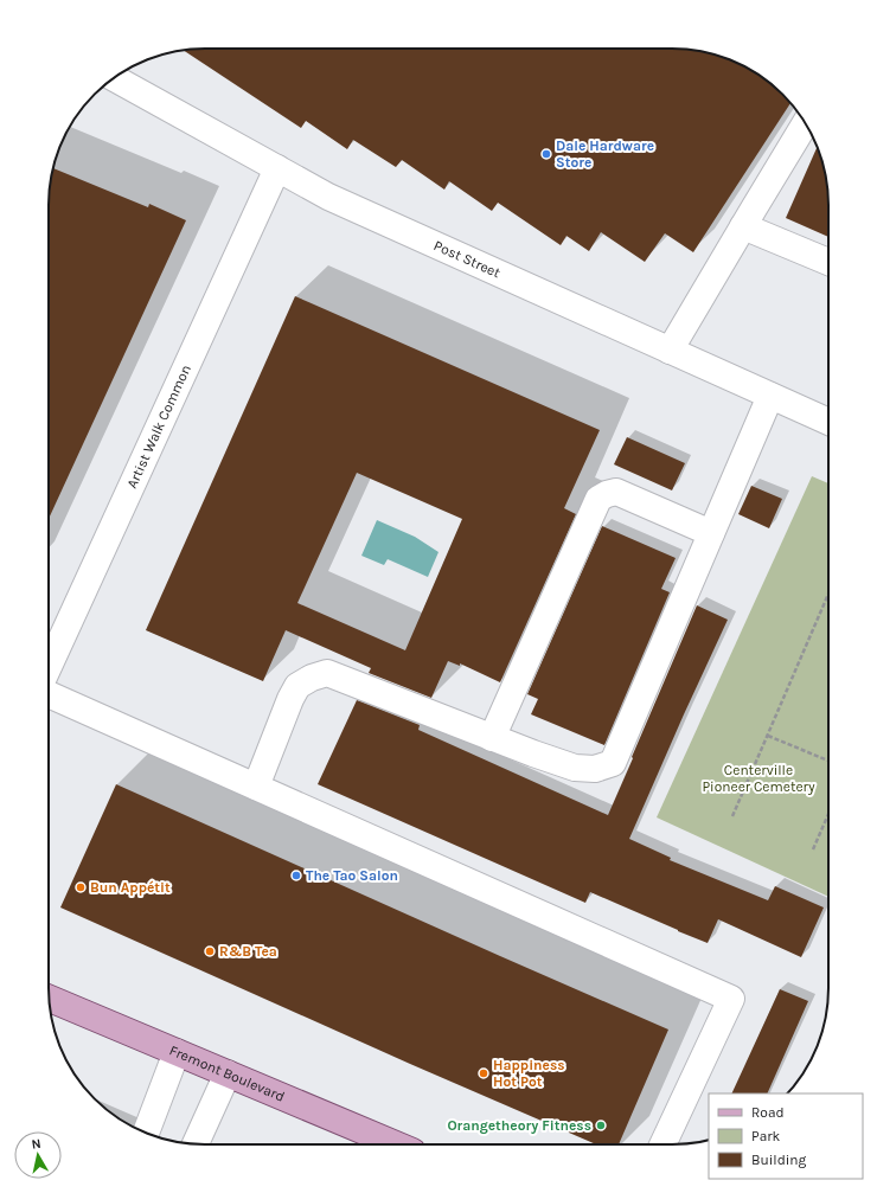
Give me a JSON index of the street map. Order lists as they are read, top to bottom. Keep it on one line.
{"streets":{"main road":["Fremont Boulevard"],"street":["Post Street","Artist Walk Common"]},"crossings":[["Post Street","Artist Walk Common"]],"parks":["Centerville Pioneer Cemetery"],"places":["Dale Hardware Store","The Tao Salon","Bun Appétit","R&B Tea","Happiness Hot Pot","Orangetheory Fitness"],"legend":["Road","Park","Building"],"north":"top"}
